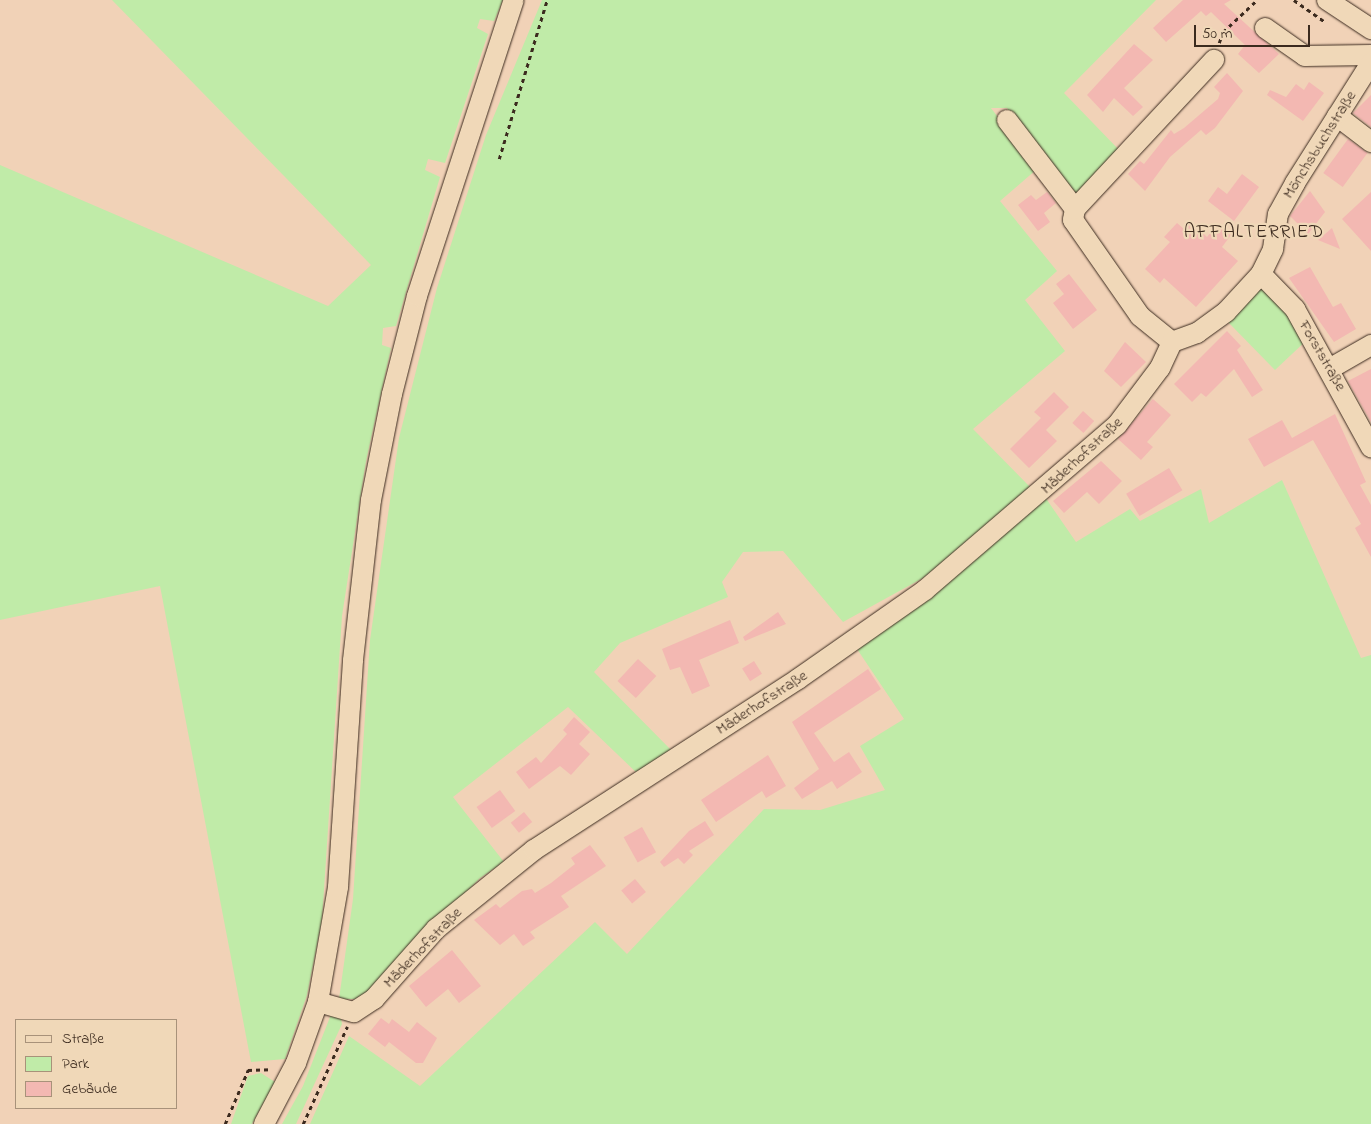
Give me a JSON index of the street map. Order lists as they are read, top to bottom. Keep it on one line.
{"streets":{"street":["Mönchsbuchstraße","Forststraße","Mäderhofstraße"]},"crossings":[["Mönchsbuchstraße","Forststraße"],["Mönchsbuchstraße","Mäderhofstraße"]],"districts":["AFFALTERRIED"],"legend":["Straße","Park","Gebäude"],"scale_bar":"50 m"}
